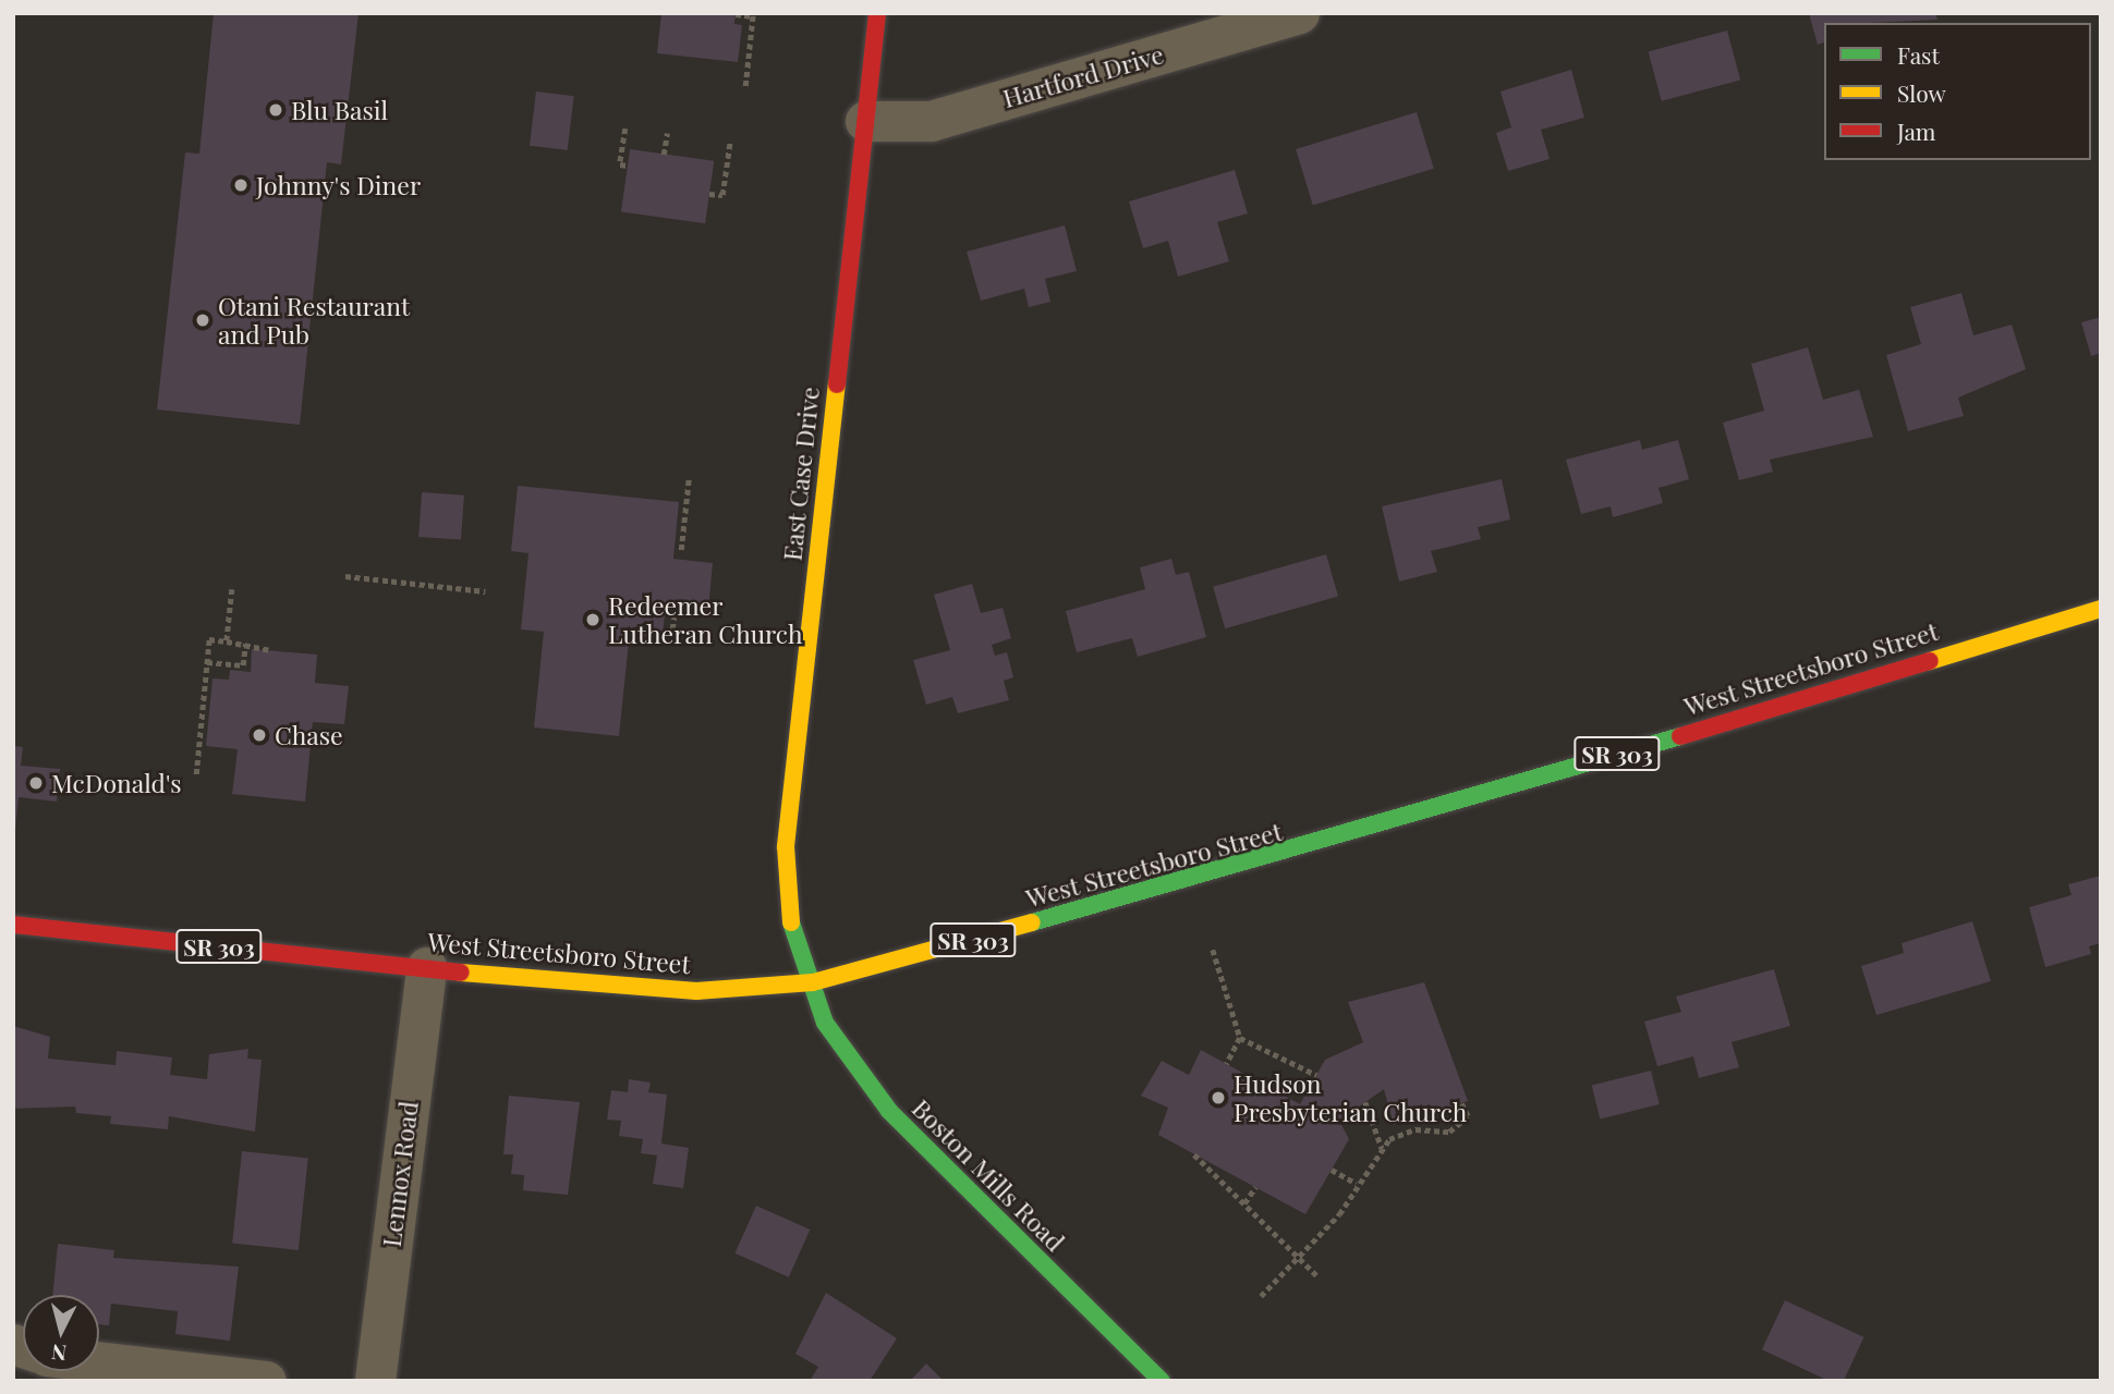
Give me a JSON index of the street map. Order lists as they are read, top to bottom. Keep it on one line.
{"streets":{"main road":["East Case Drive","West Streetsboro Street","SR 303","Boston Mills Road"],"street":["Hartford Drive","Lennox Road"]},"crossings":[["Hartford Drive","East Case Drive"],["East Case Drive","West Streetsboro Street"],["East Case Drive","Boston Mills Road"],["West Streetsboro Street","Lennox Road"],["West Streetsboro Street","Boston Mills Road"]],"places":["Blu Basil","Johnny's Diner","Otani Restaurant and Pub","Redeemer Lutheran Church","Chase","McDonald's","Hudson Presbyterian Church"],"legend":["Fast","Slow","Jam"],"north":"bottom"}
